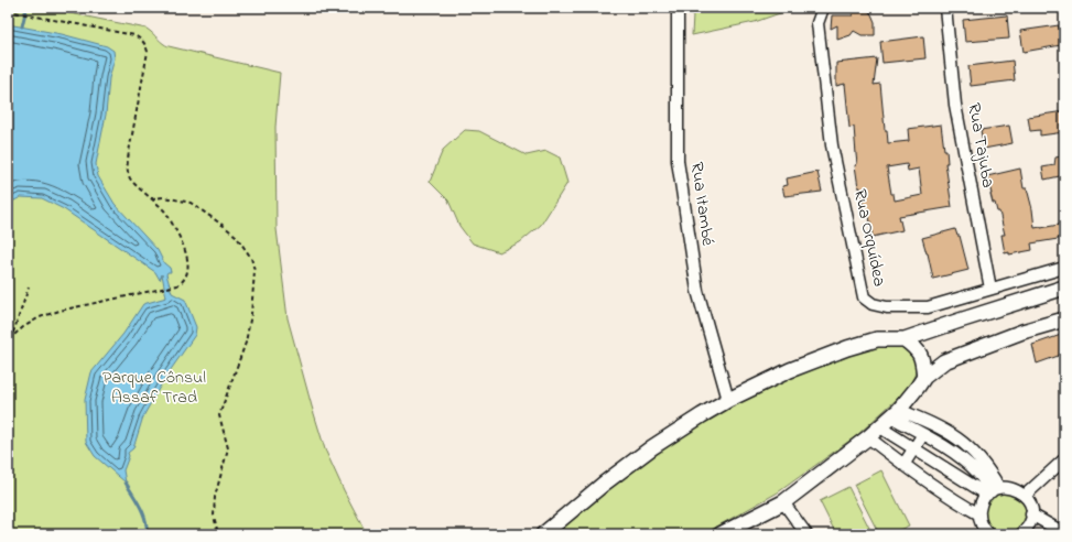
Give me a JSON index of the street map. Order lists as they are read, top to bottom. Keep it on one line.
{"streets":{"street":["Rua Tajuba","Rua Itambé","Rua Orquídea"]},"crossings":[["Rua Tajuba","Rua Orquídea"]],"parks":["Parque Cônsul Assaf Trad"]}
